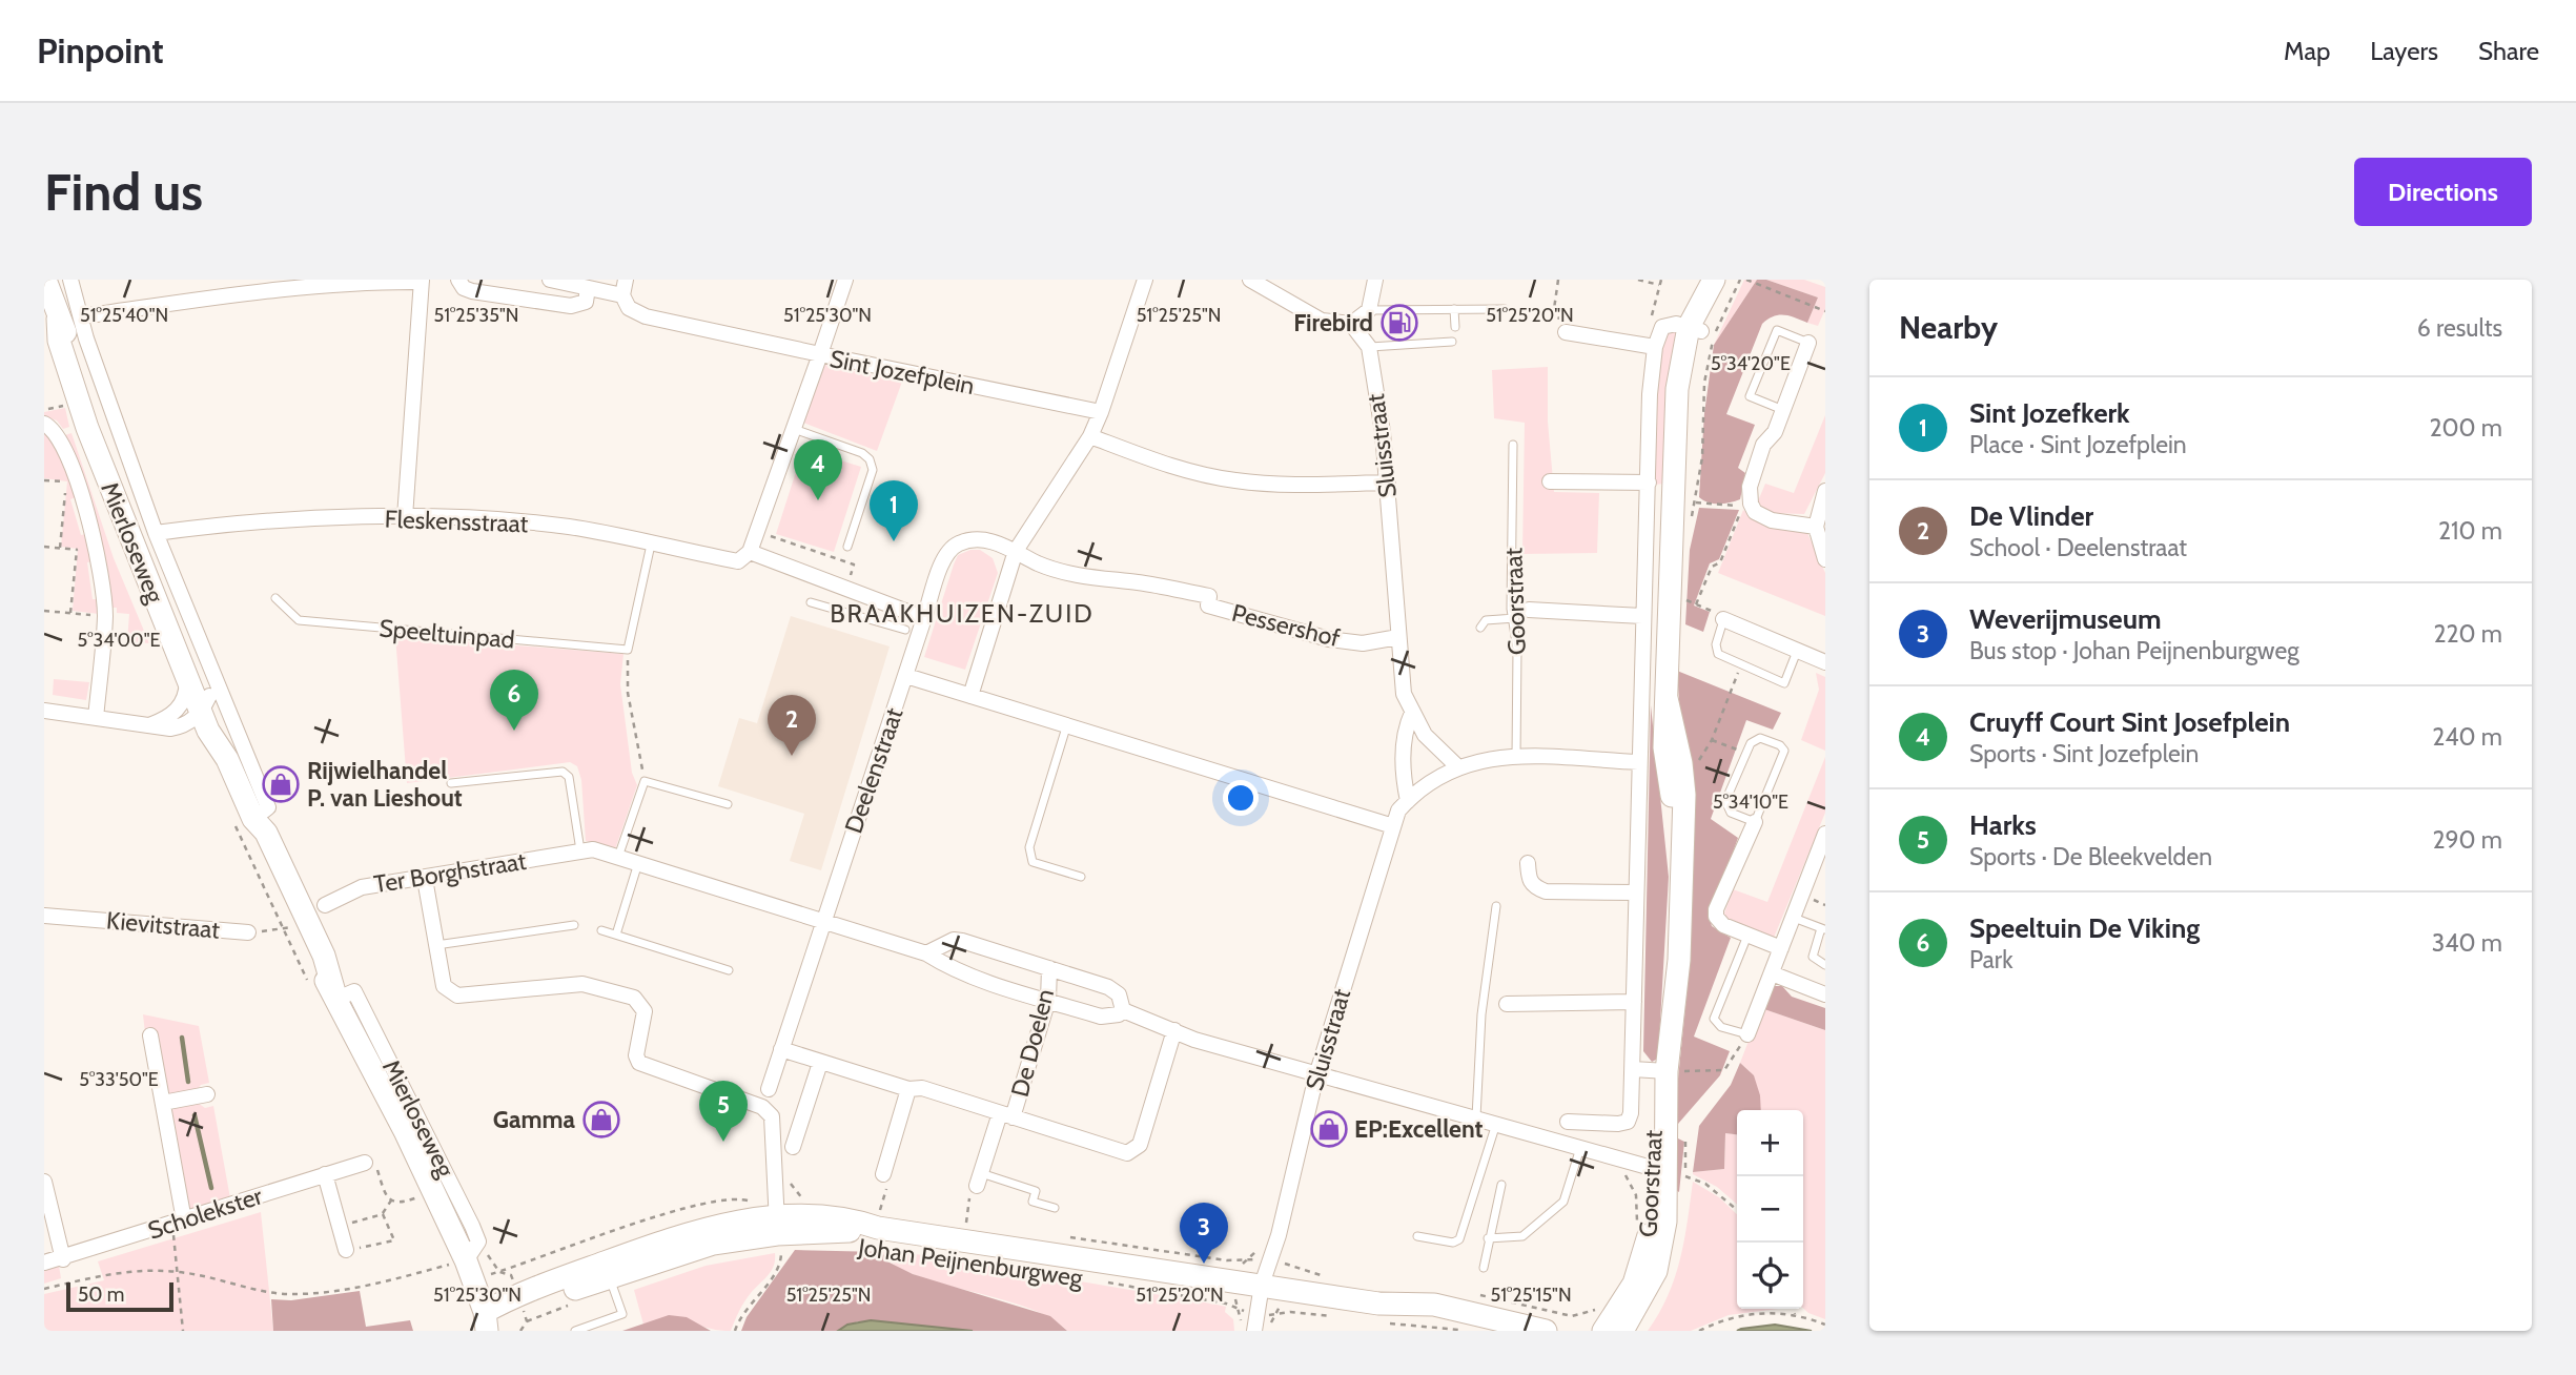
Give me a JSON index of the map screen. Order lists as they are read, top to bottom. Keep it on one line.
{"streets":{"main road":["Mierloseweg","Goorstraat","Johan Peijnenburgweg"],"street":["Sint Jozefplein","Sluisstraat","Fleskensstraat","Pessershof","Deelenstraat","Ter Borghstraat","Kievitstraat","De Doelen","Scholekster"],"lane":["Speeltuinpad"]},"crossings":[["Sint Jozefplein","Fleskensstraat"],["Sluisstraat","Pessershof"],["Sluisstraat","Ter Borghstraat"],["Sluisstraat","Johan Peijnenburgweg"],["Fleskensstraat","Mierloseweg"],["Mierloseweg","Johan Peijnenburgweg"],["Goorstraat","Ter Borghstraat"],["Deelenstraat","Ter Borghstraat"],["Ter Borghstraat","De Doelen"]],"districts":["BRAAKHUIZEN-ZUID"],"places":{"fuel station":["Firebird"],"shop":["Rijwielhandel P. van Lieshout","Gamma","EP:Excellent"]},"scale_bar":"50 m","page":{"header":"Pinpoint","nav":["Map","Layers","Share"],"buttons":"Directions","title":"Find us","heading":["Nearby","6 results"],"list":[{"mark":"1","name":"Sint Jozefkerk","note":"Place · Sint Jozefplein","value":"200 m"},{"mark":"2","name":"De Vlinder","note":"School · Deelenstraat","value":"210 m"},{"mark":"3","name":"Weverijmuseum","note":"Bus stop · Johan Peijnenburgweg","value":"220 m"},{"mark":"4","name":"Cruyff Court Sint Josefplein","note":"Sports · Sint Jozefplein","value":"240 m"},{"mark":"5","name":"Harks","note":"Sports · De Bleekvelden","value":"290 m"},{"mark":"6","name":"Speeltuin De Viking","note":"Park","value":"340 m"}],"pins":["4","1","6","2","5","3"],"map_buttons":["+","−"],"scale":"50 m"},"coordinates":["51°25'40\"N","51°25'35\"N","51°25'30\"N","51°25'25\"N","51°25'20\"N","5°34'20\"E","5°34'00\"E","5°34'10\"E","5°33'50\"E","51°25'15\"N"]}
